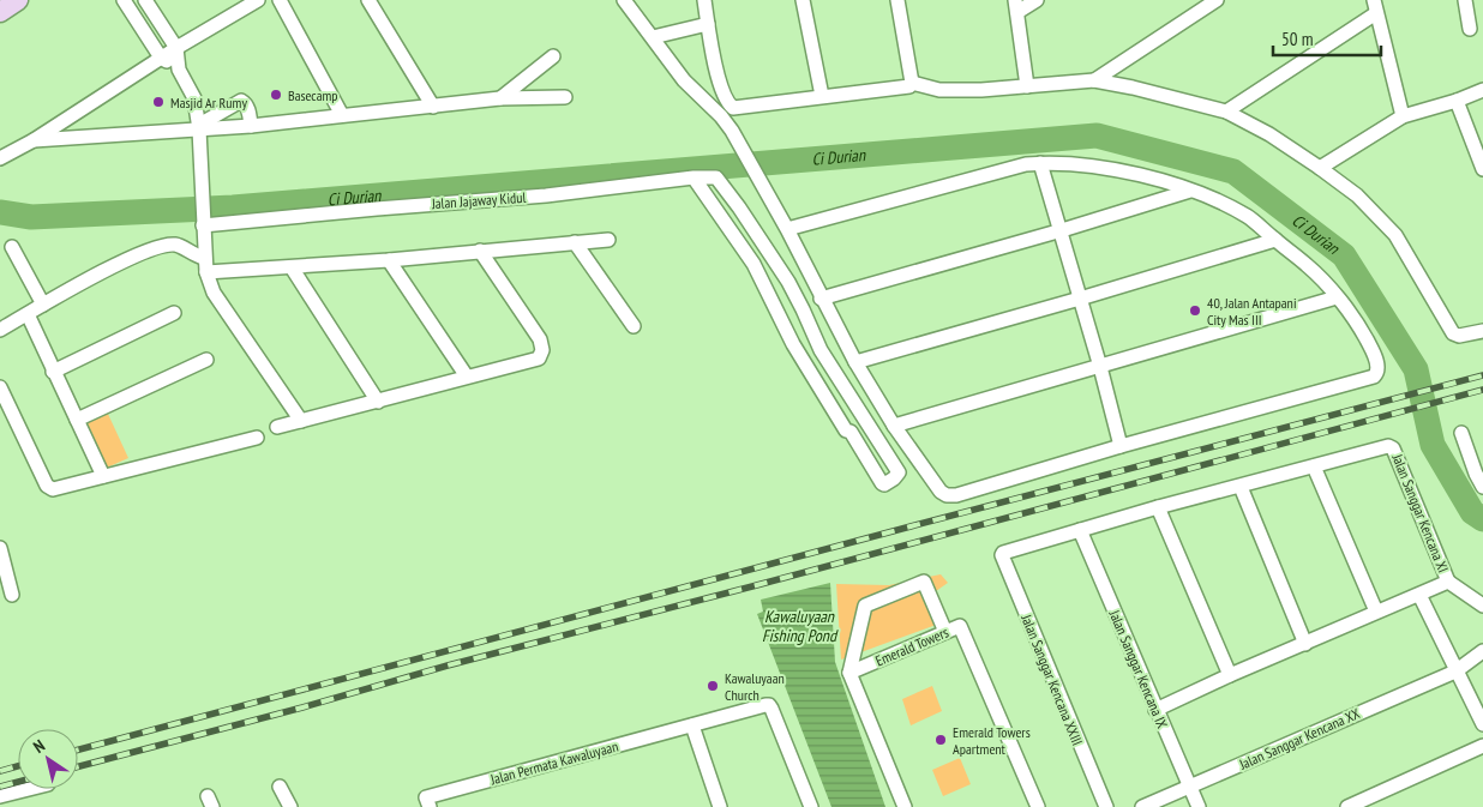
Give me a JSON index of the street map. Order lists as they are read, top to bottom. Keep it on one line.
{"streets":{"street":["Jalan Jajaway Kidul","Jalan Sanggar Kencana XI","Emerald Towers","Jalan Sanggar Kencana IX","Jalan Sanggar Kencana XXIII","Jalan Sanggar Kencana XX","Jalan Permata Kawaluyaan"]},"crossings":[["Jalan Sanggar Kencana IX","Jalan Sanggar Kencana XXIII"],["Jalan Sanggar Kencana IX","Jalan Sanggar Kencana XX"]],"water":["Ci Durian","Kawaluyaan Fishing Pond"],"places":["Basecamp","Masjid Ar Rumy","40, Jalan Antapani City Mas III","Kawaluyaan Church","Emerald Towers Apartment"],"scale_bar":"50 m","north":"top left"}
